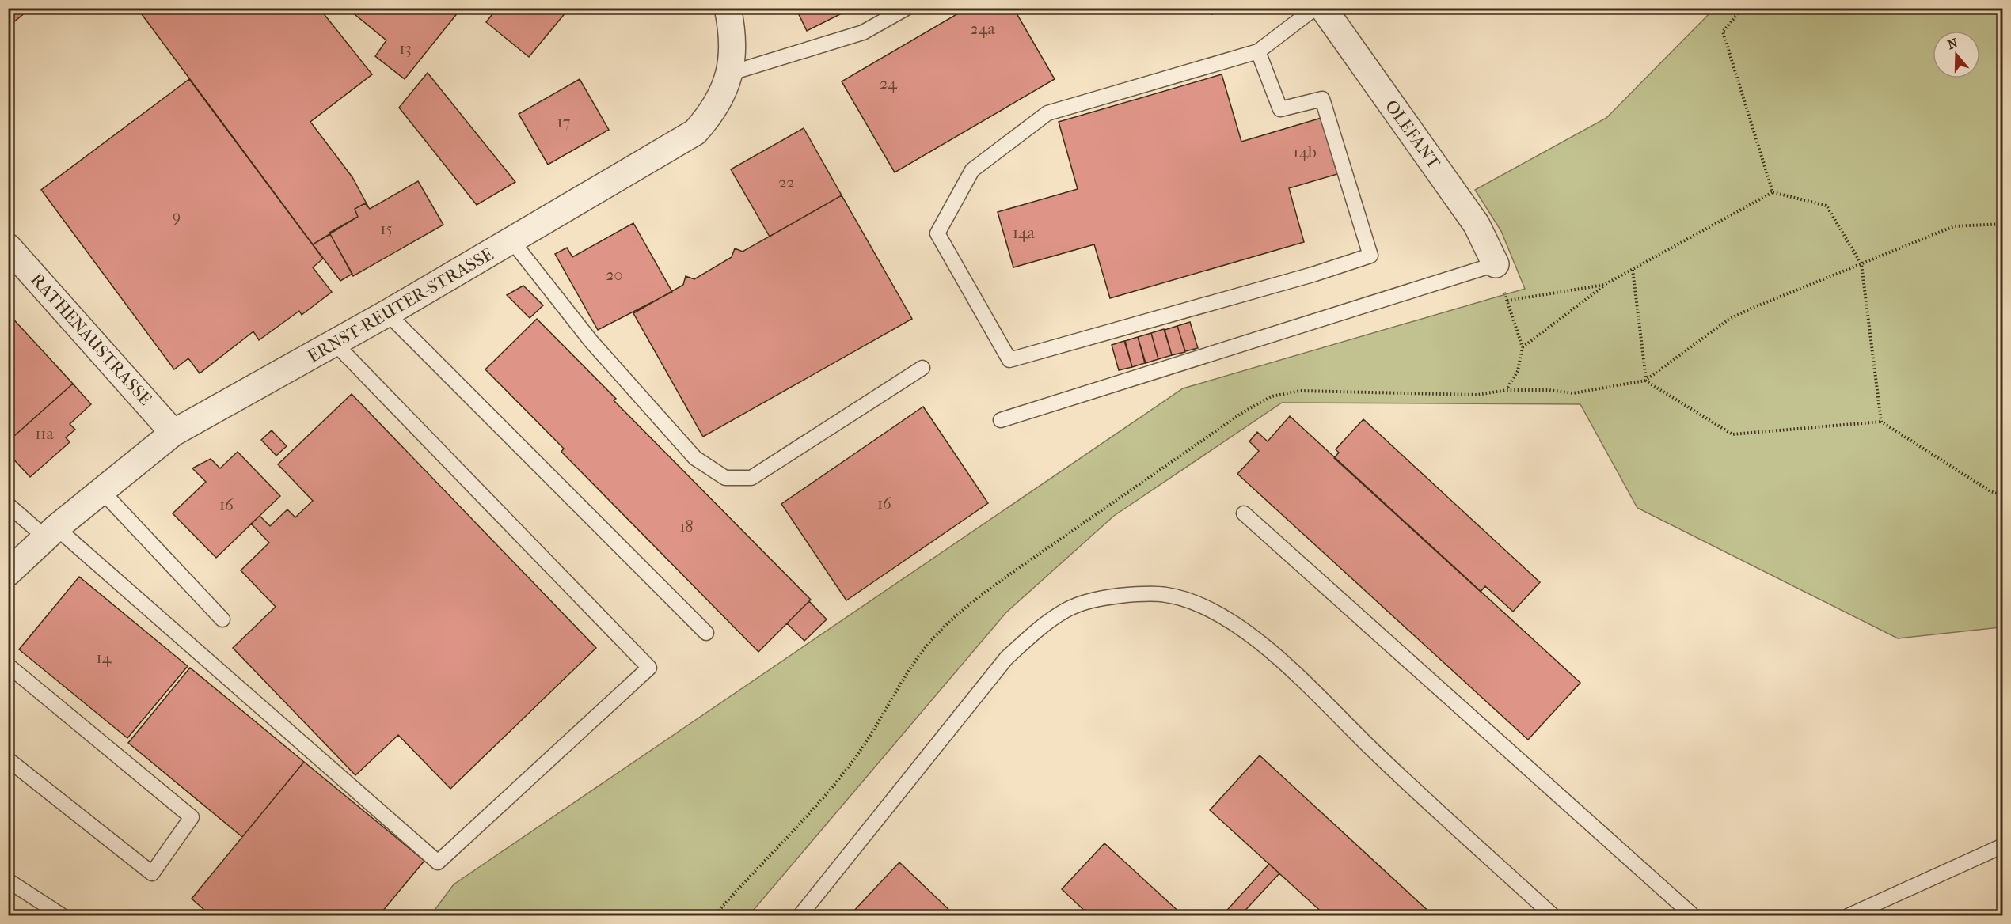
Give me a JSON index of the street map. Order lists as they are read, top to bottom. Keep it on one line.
{"streets":{"street":["OLEFANT","ERNST-REUTER-STRASSE","RATHENAUSTRASSE"]},"crossings":[["ERNST-REUTER-STRASSE","RATHENAUSTRASSE"]],"house_numbers":["24a","13","24","17","14b","22","9","15","14a","20","11a","16","16","18","14"],"north":"top"}
